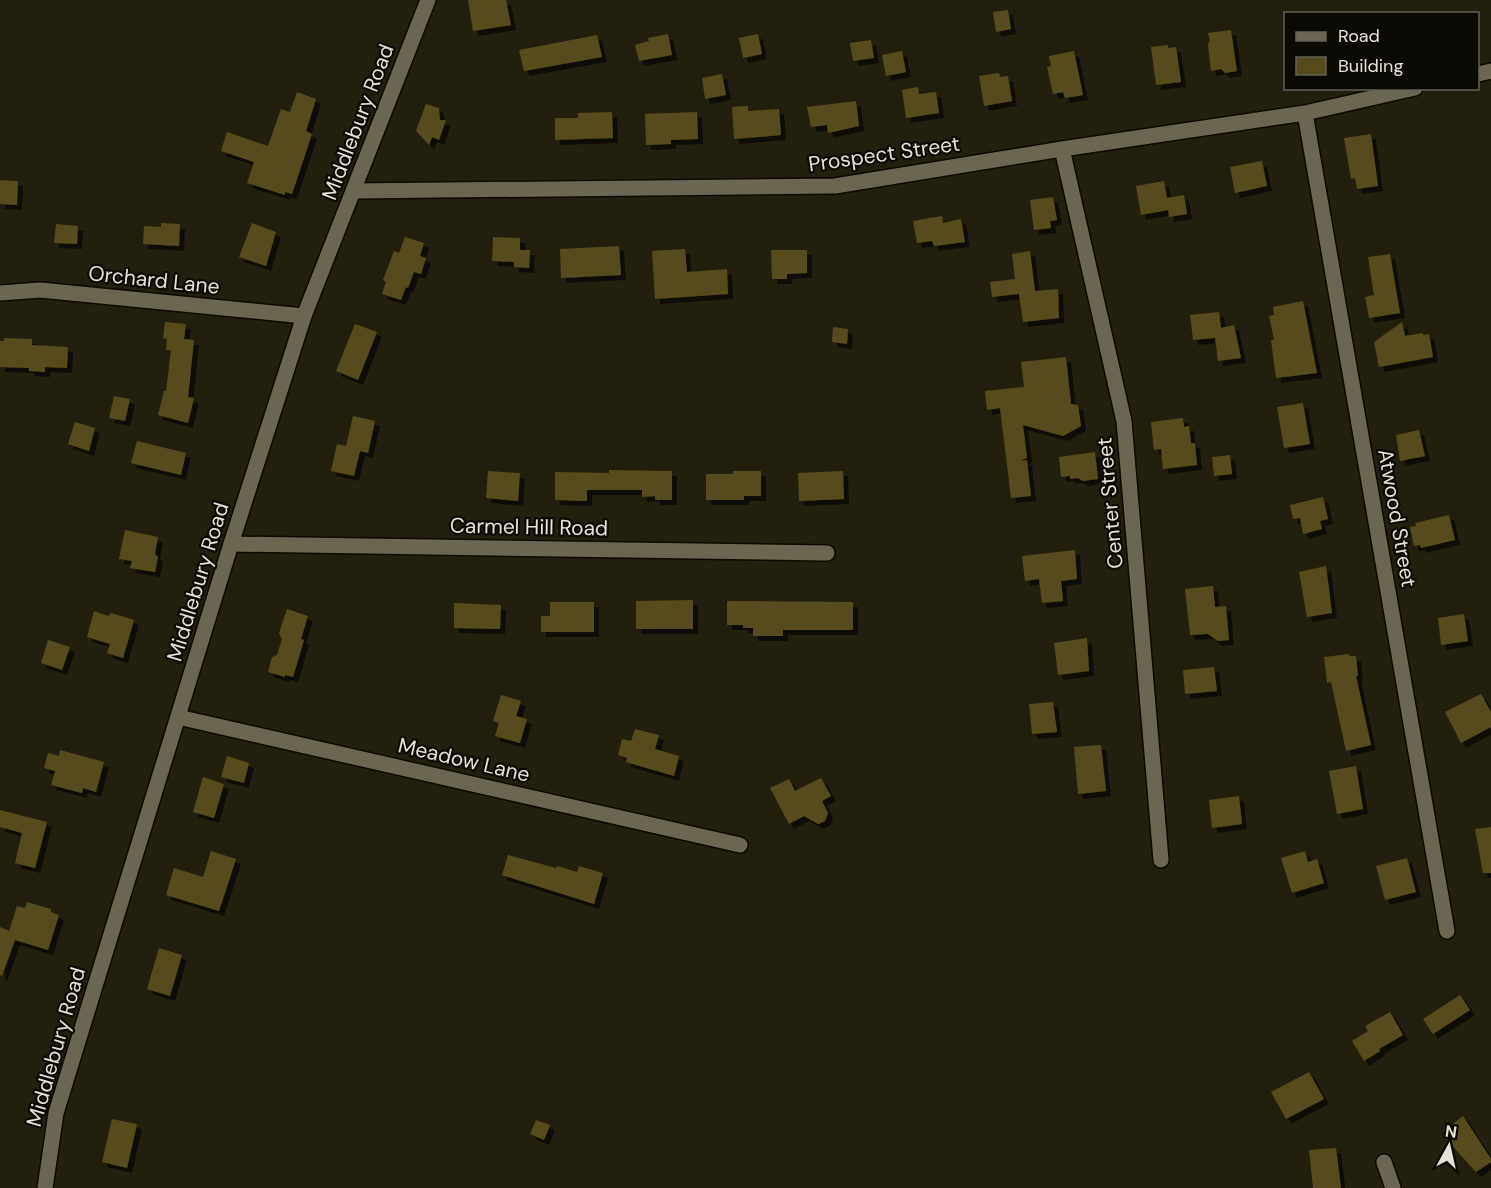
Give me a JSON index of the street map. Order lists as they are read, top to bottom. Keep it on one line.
{"streets":{"street":["Middlebury Road","Prospect Street","Orchard Lane","Center Street","Atwood Street","Carmel Hill Road","Meadow Lane"]},"crossings":[["Middlebury Road","Prospect Street"],["Middlebury Road","Orchard Lane"],["Middlebury Road","Carmel Hill Road"],["Middlebury Road","Meadow Lane"],["Prospect Street","Center Street"],["Prospect Street","Atwood Street"]],"legend":["Road","Building"],"north":"top"}
